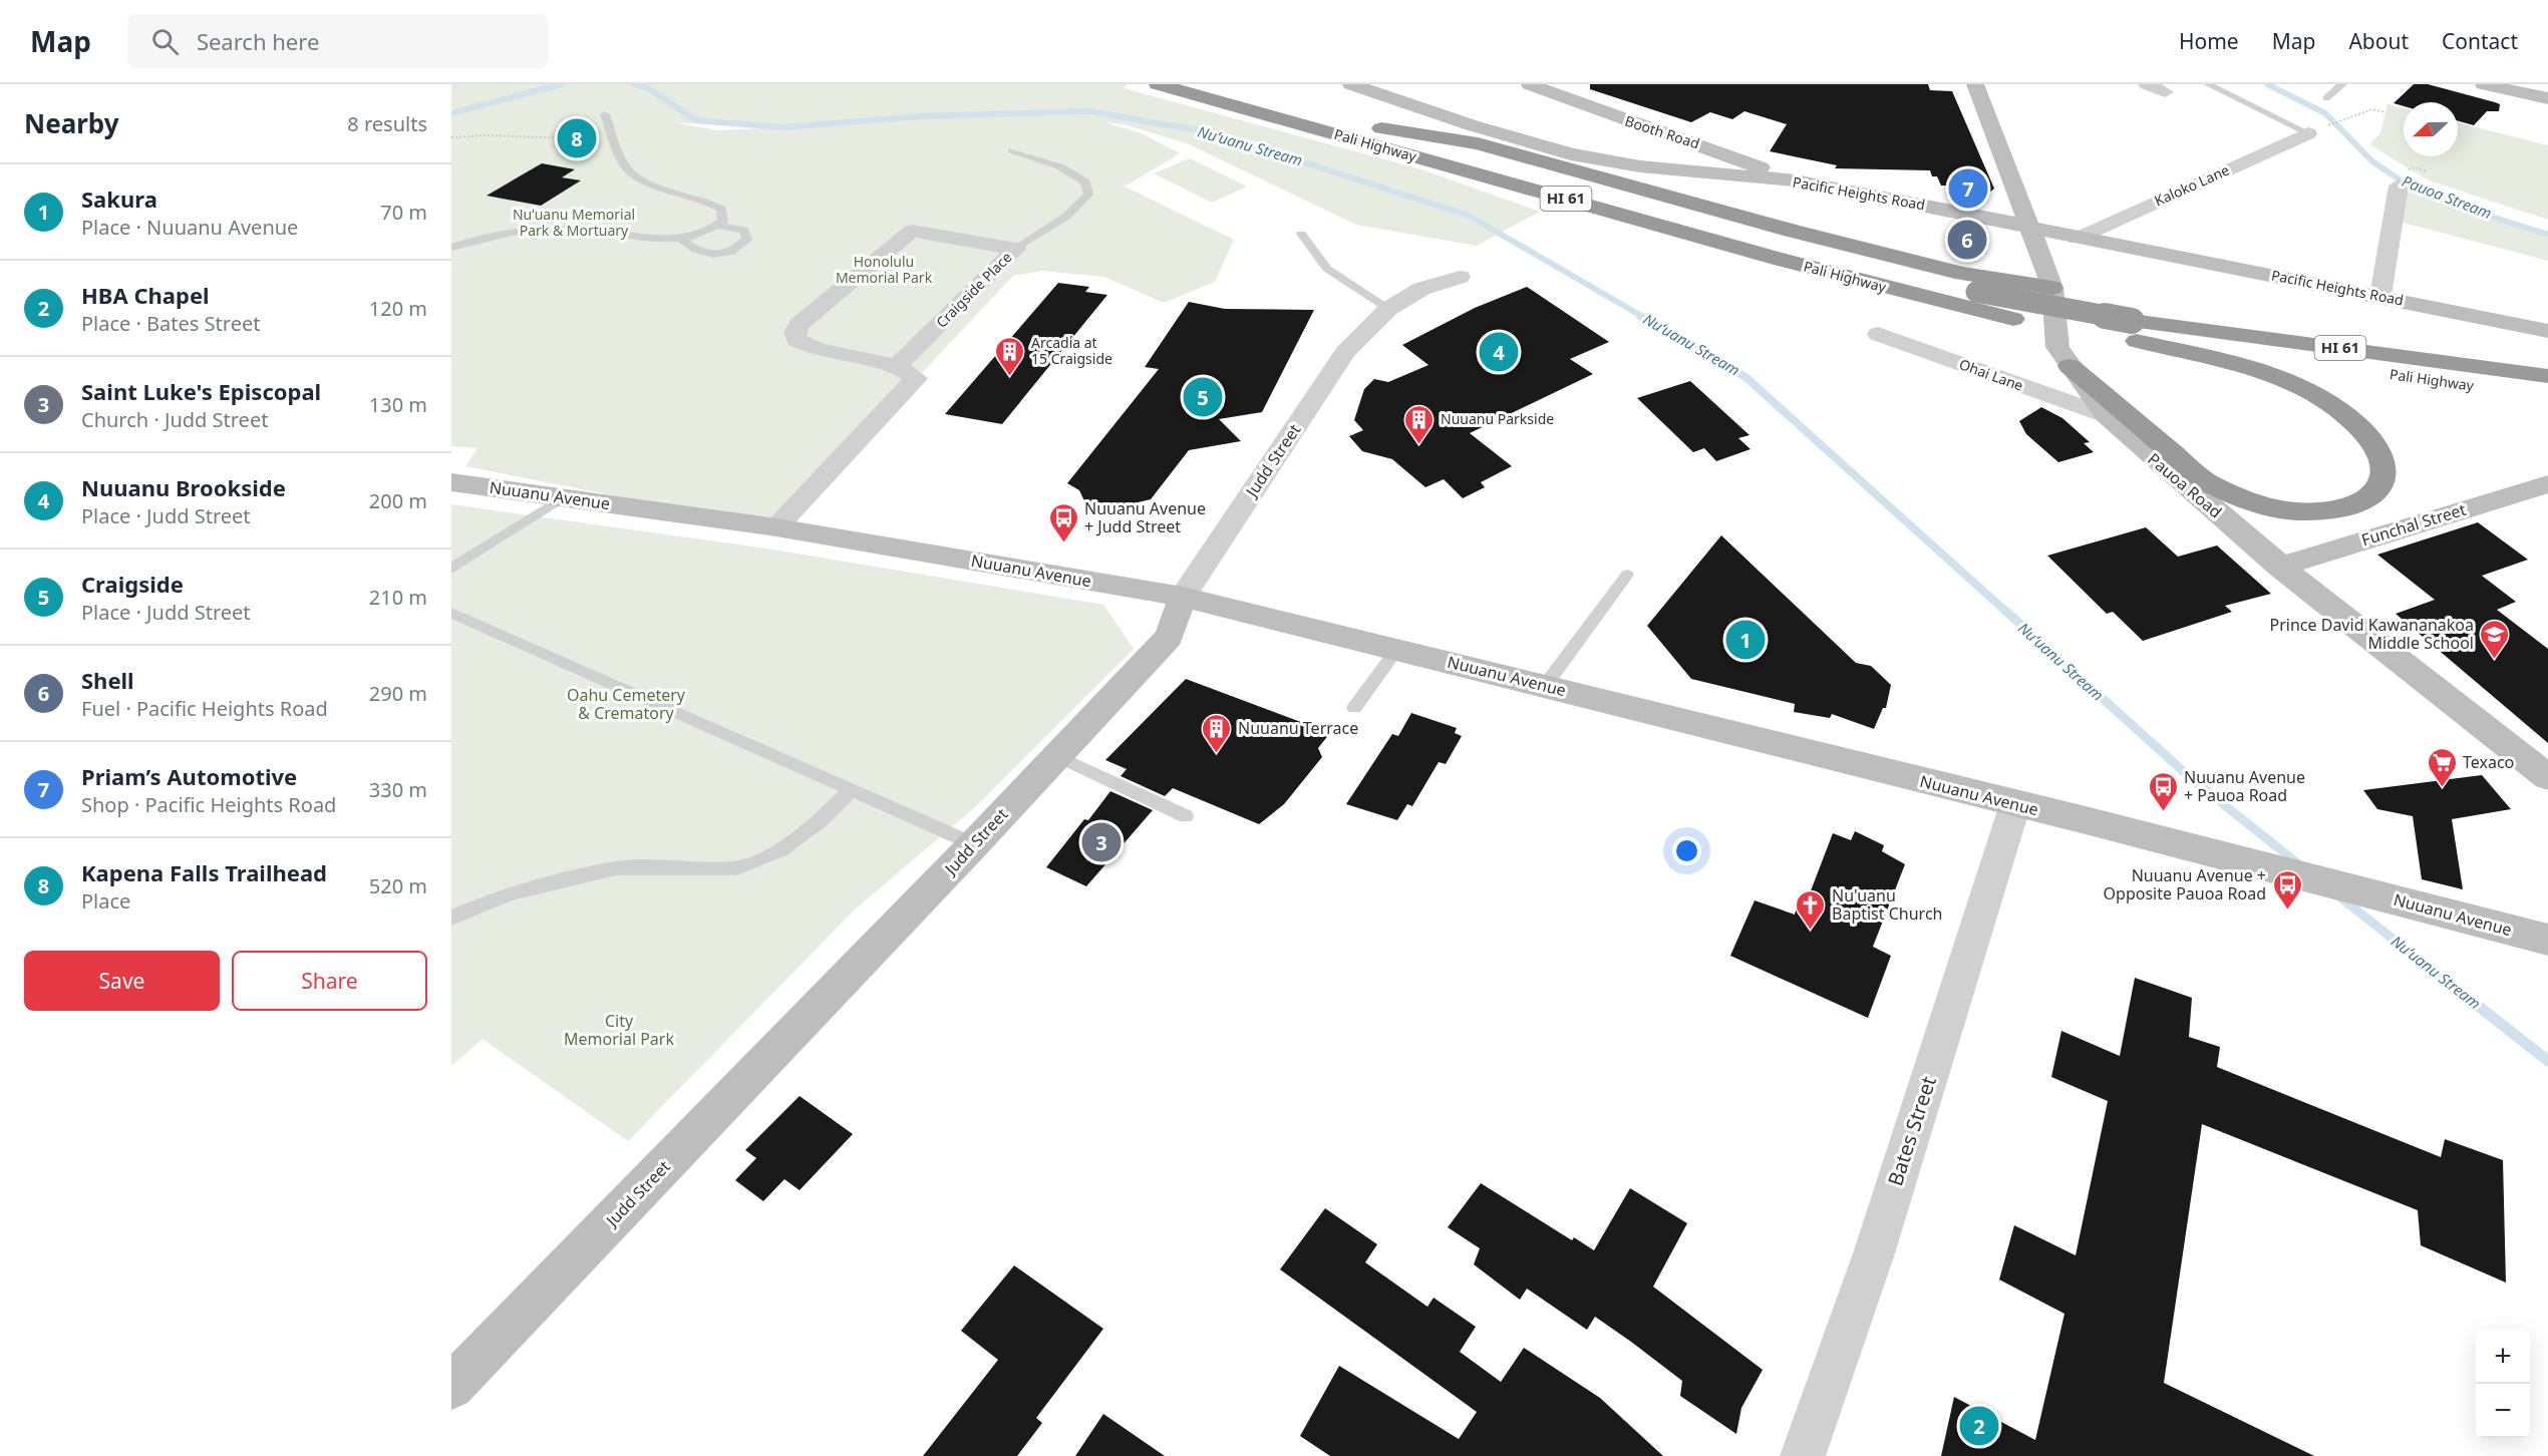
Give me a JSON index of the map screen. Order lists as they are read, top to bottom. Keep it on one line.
{"streets":{"highway":["Pali Highway","HI 61"],"main road":["Booth Road","Pacific Heights Road","Judd Street","Pauoa Road","Nuuanu Avenue","Funchal Street"],"street":["Kaloko Lane","Craigside Place","Ohai Lane","Bates Street"]},"crossings":[["Booth Road","Pacific Heights Road"],["Kaloko Lane","Pacific Heights Road"],["Pacific Heights Road","Pauoa Road"],["Ohai Lane","Pauoa Road"],["Judd Street","Nuuanu Avenue"],["Pauoa Road","Funchal Street"],["Nuuanu Avenue","Bates Street"]],"water":["Nuʻuanu Stream","Pauoa Stream"],"parks":["Nuʻuanu Memorial Park & Mortuary","Honolulu Memorial Park","Oahu Cemetery & Crematory","City Memorial Park"],"places":{"building":["Arcadia at 15 Craigside","Nuuanu Parkside","Nuuanu Terrace"],"bus stop":["Nuuanu Avenue + Judd Street","Nuuanu Avenue + Pauoa Road","Nuuanu Avenue + Opposite Pauoa Road"],"school or university":["Prince David Kawananakoa Middle School"],"supermarket":["Texaco"],"church":["Nu'uanu Baptist Church"]},"north":"left","page":{"header":"Map","search":"Search here","nav":["Home","Map","About","Contact"],"heading":["Nearby","8 results"],"pins":["8","7","6","4","5","1","3","2"],"list":[{"mark":"1","name":"Sakura","note":"Place · Nuuanu Avenue","value":"70 m"},{"mark":"2","name":"HBA Chapel","note":"Place · Bates Street","value":"120 m"},{"mark":"3","name":"Saint Luke's Episcopal","note":"Church · Judd Street","value":"130 m"},{"mark":"4","name":"Nuuanu Brookside","note":"Place · Judd Street","value":"200 m"},{"mark":"5","name":"Craigside","note":"Place · Judd Street","value":"210 m"},{"mark":"6","name":"Shell","note":"Fuel · Pacific Heights Road","value":"290 m"},{"mark":"7","name":"Priam’s Automotive","note":"Shop · Pacific Heights Road","value":"330 m"},{"mark":"8","name":"Kapena Falls Trailhead","note":"Place","value":"520 m"}],"buttons":["Save","Share"],"map_buttons":["+","−"]}}
